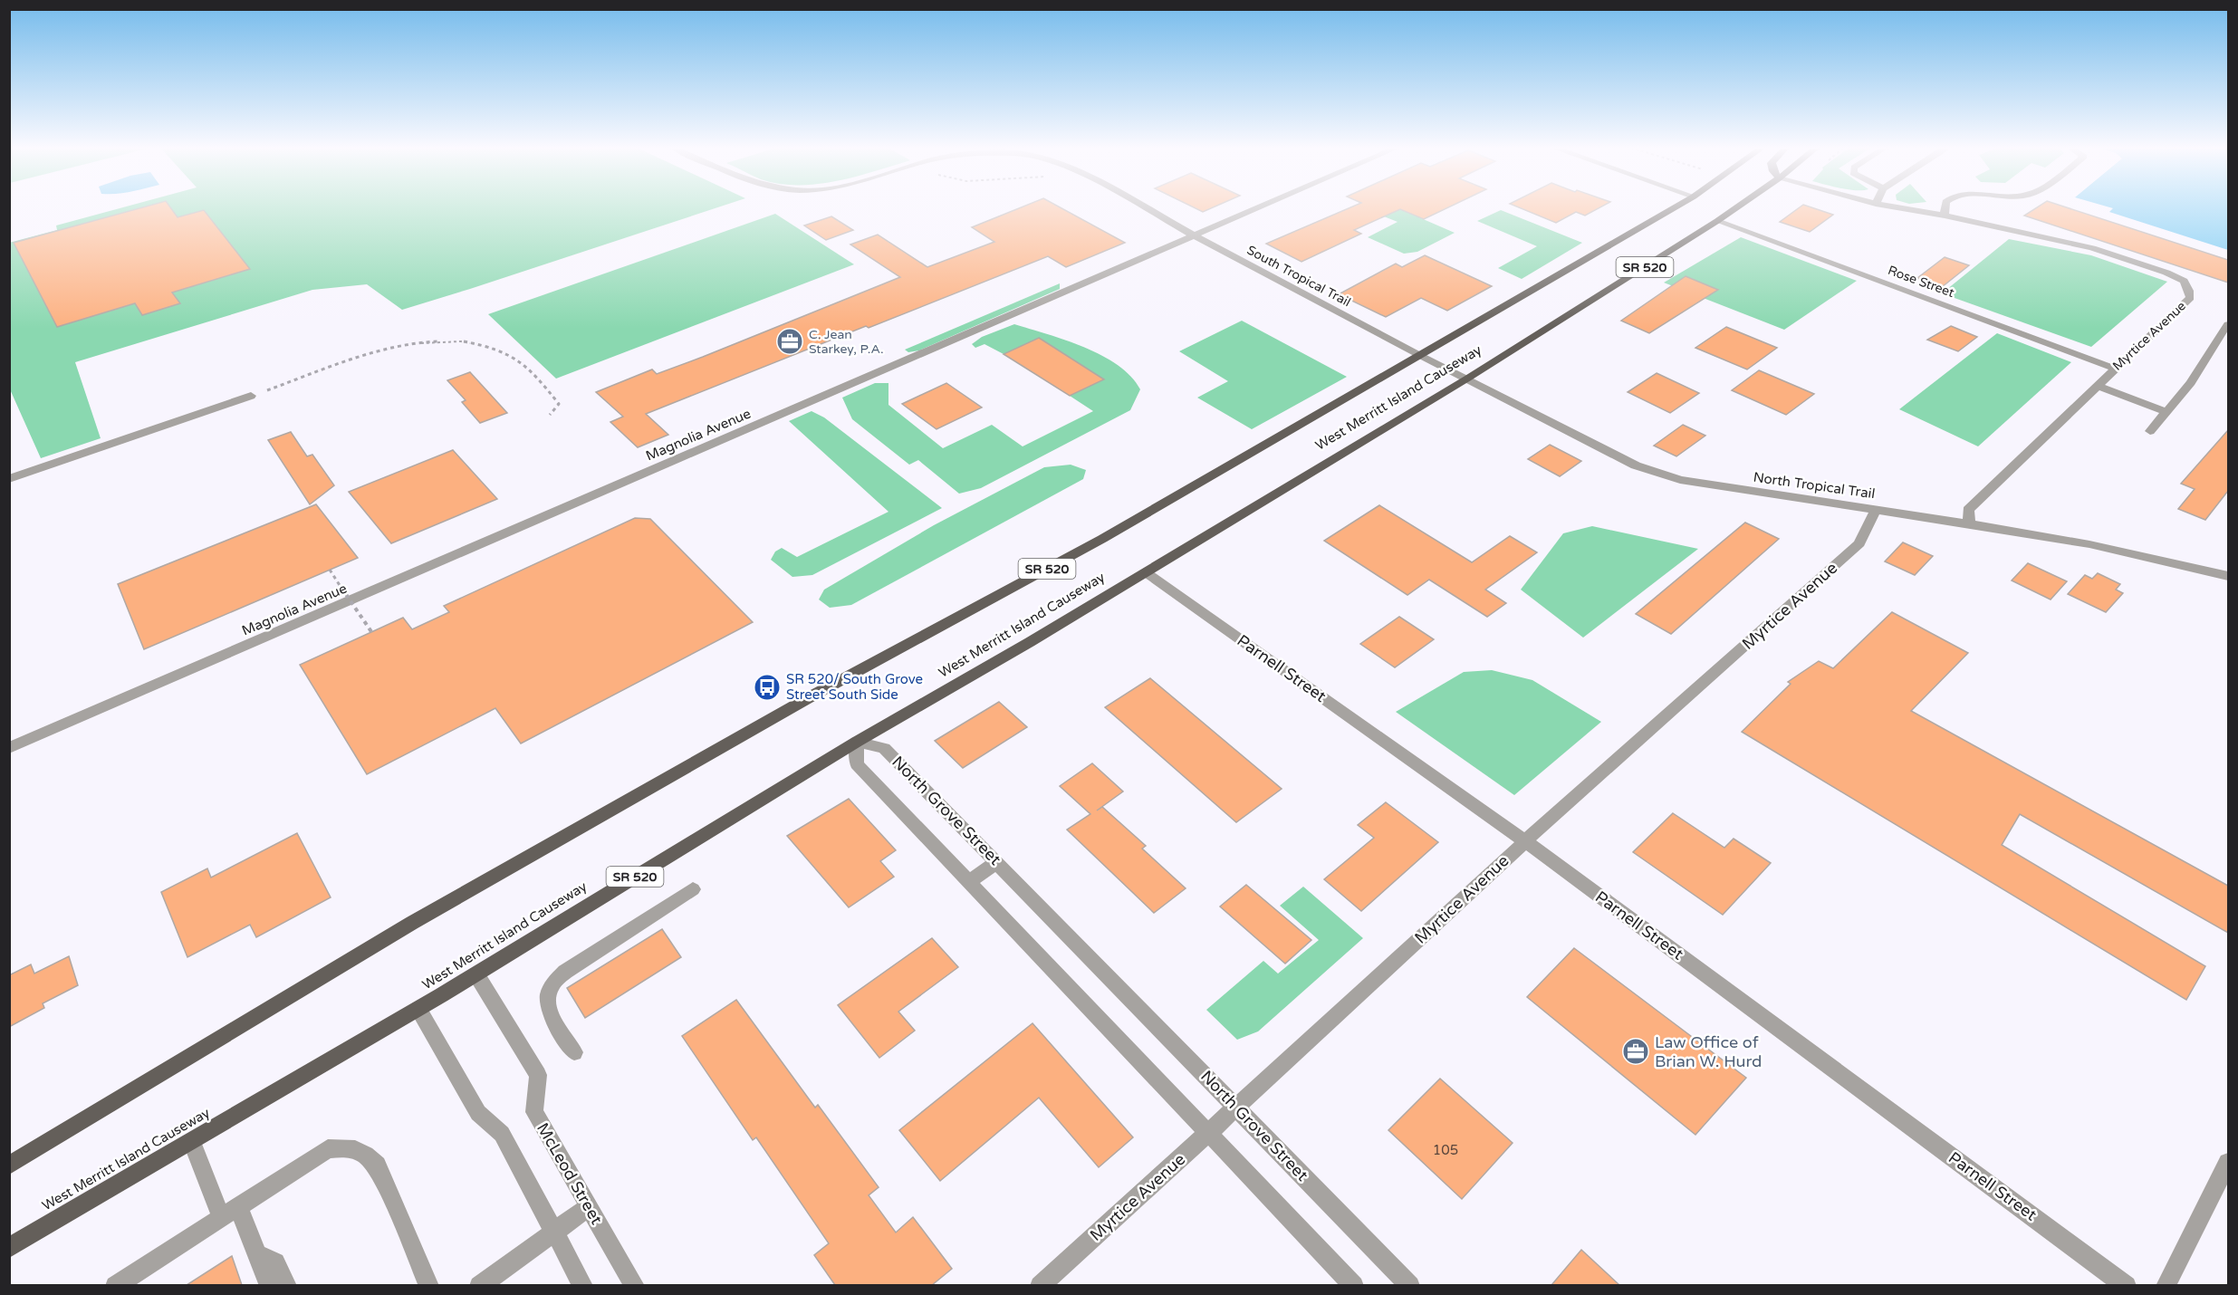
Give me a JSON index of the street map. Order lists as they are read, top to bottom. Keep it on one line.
{"streets":{"main road":["SR 520","West Merritt Island Causeway"],"street":["South Tropical Trail","Rose Street","Myrtice Avenue","Magnolia Avenue","North Tropical Trail","Parnell Street","North Grove Street","McLeod Street"]},"crossings":[["South Tropical Trail","West Merritt Island Causeway"],["South Tropical Trail","Magnolia Avenue"],["South Tropical Trail","North Tropical Trail"],["Rose Street","Myrtice Avenue"],["Rose Street","West Merritt Island Causeway"],["Myrtice Avenue","North Tropical Trail"],["Myrtice Avenue","Parnell Street"],["Myrtice Avenue","North Grove Street"],["West Merritt Island Causeway","North Tropical Trail"],["West Merritt Island Causeway","Parnell Street"],["West Merritt Island Causeway","North Grove Street"],["West Merritt Island Causeway","McLeod Street"]],"places":{"office":["C. Jean Starkey, P.A.","Law Office of Brian W. Hurd"],"bus stop":["SR 520/ South Grove Street South Side"]},"house_numbers":["105"]}
